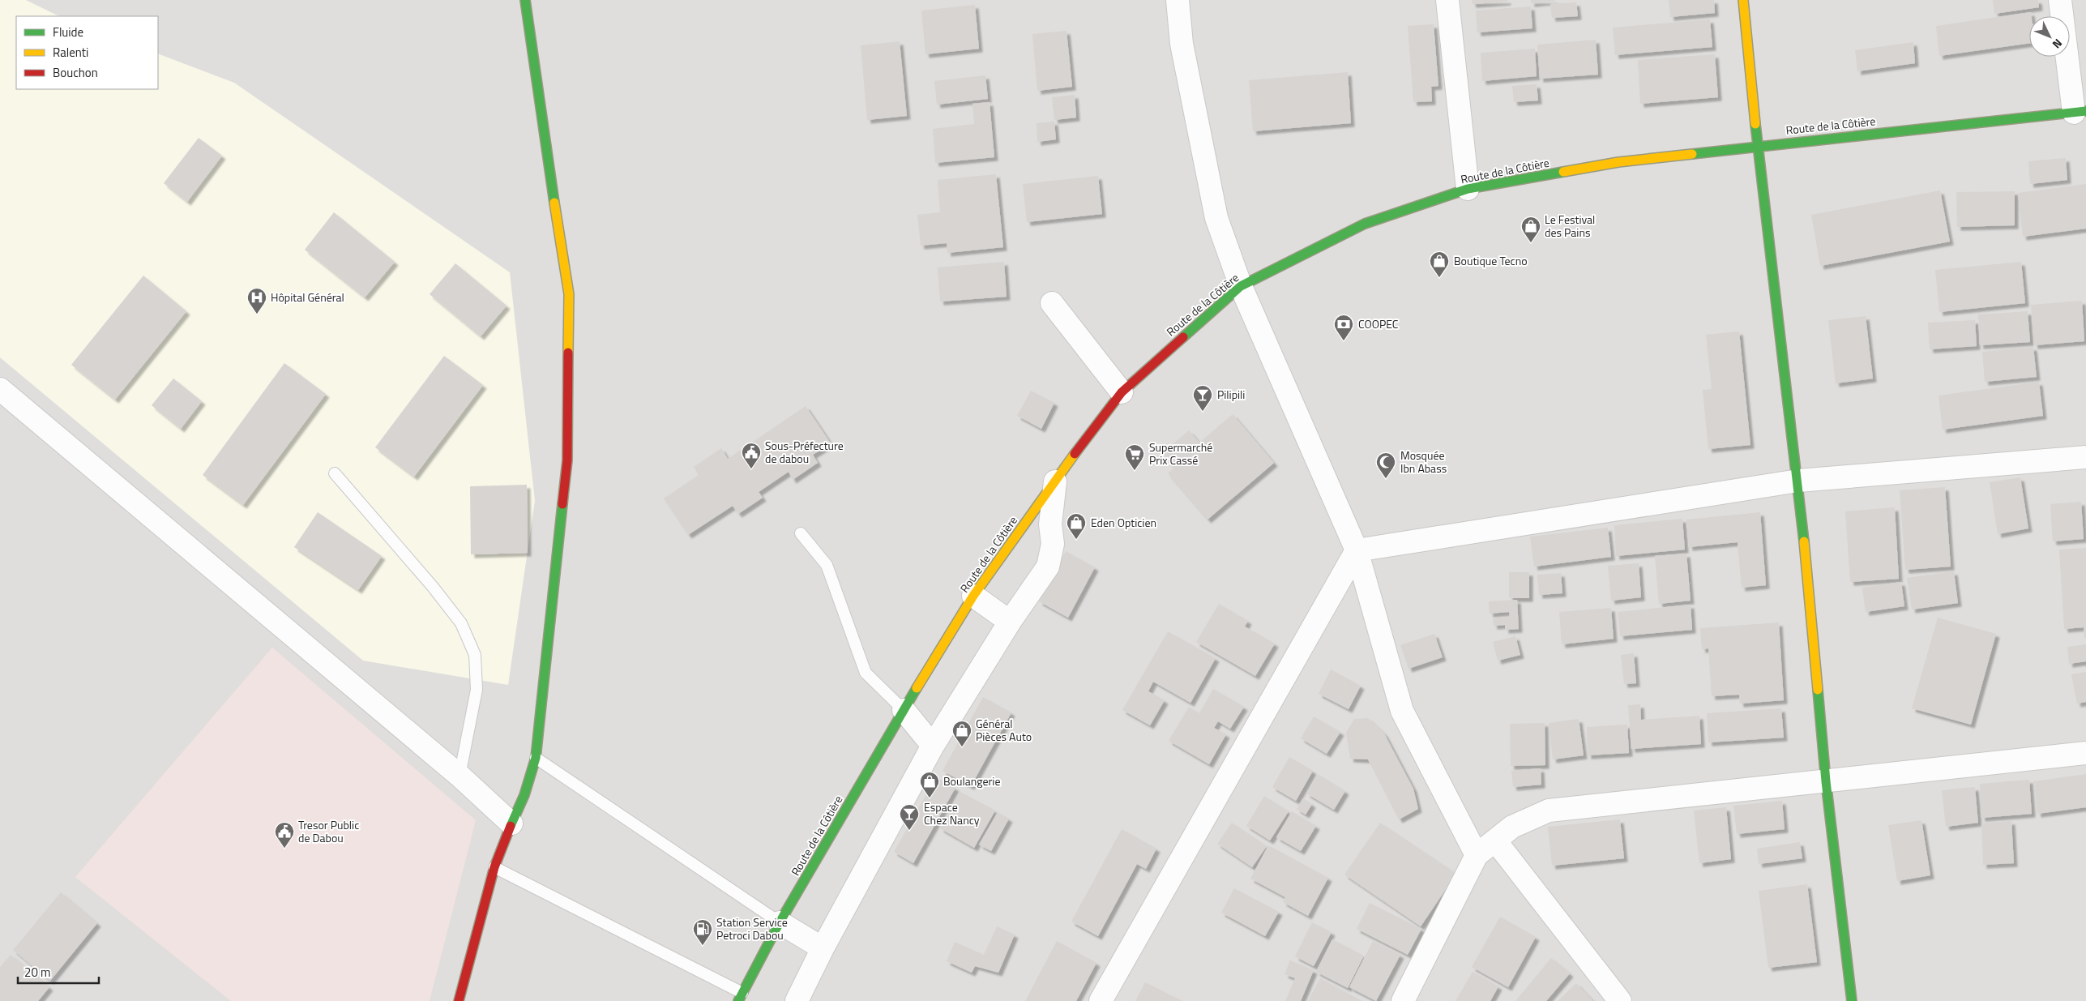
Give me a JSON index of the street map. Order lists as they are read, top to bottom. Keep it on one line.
{"streets":{"street":["Route de la Côtière"]},"places":{"shop":["Le Festival des Pains","Boutique Tecno","Eden Opticien","Général Pièces Auto","Boulangerie"],"hospital":["Hôpital Général"],"bank":["COOPEC"],"bar":["Pilipili","Espace Chez Nancy"],"public building":["Sous-Préfecture de dabou","Tresor Public de Dabou"],"supermarket":["Supermarché Prix Cassé"],"mosque":["Mosquée Ibn Abass"],"fuel station":["Station Service Petroci Dabou"]},"legend":["Fluide","Ralenti","Bouchon"],"scale_bar":"20 m","north":"bottom right"}
